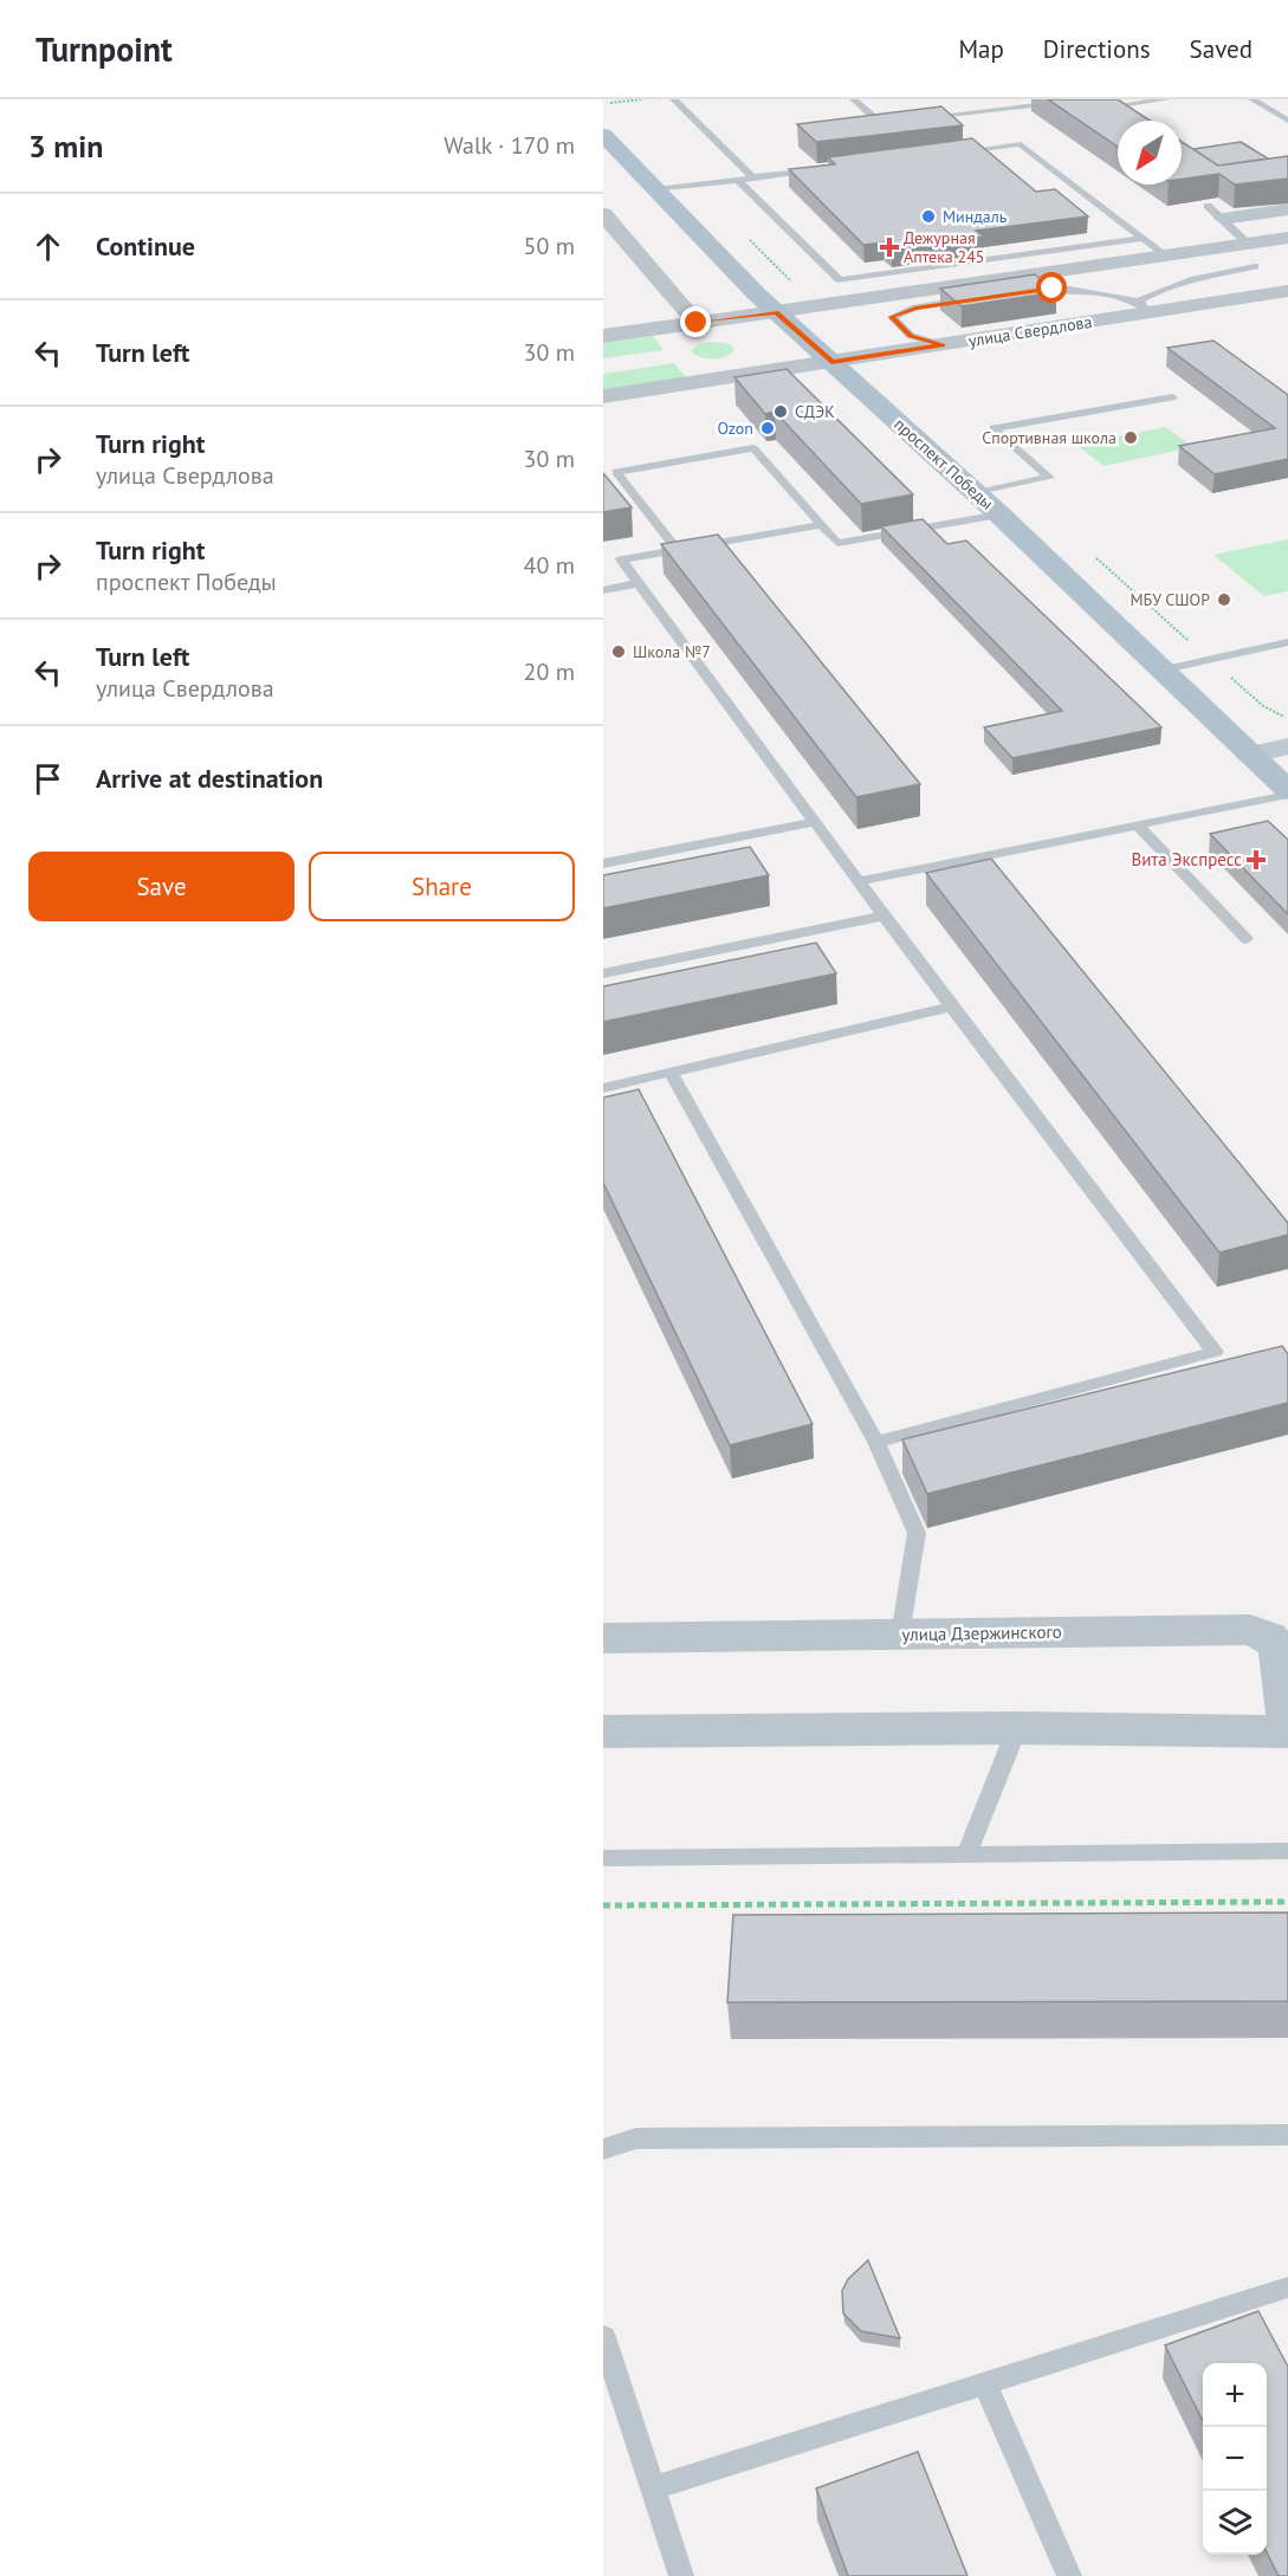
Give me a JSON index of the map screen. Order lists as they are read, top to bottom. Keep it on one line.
{"streets":{"main road":["проспект Победы"],"street":["улица Свердлова","улица Дзержинского"]},"crossings":[["улица Свердлова","проспект Победы"]],"places":{"other":["Миндаль","СДЭК","Ozon","Спортивная школа","МБУ СШОР","Школа №7"],"health":["Дежурная Аптека 245","Вита Экспресс"]},"north":"bottom left","page":{"header":"Turnpoint","nav":["Map","Directions","Saved"],"heading":["3 min","Walk · 170 m"],"list":[["Continue","50 m"],["Turn left","30 m"],["Turn right","улица Свердлова","30 m"],["Turn right","проспект Победы","40 m"],["Turn left","улица Свердлова","20 m"],"Arrive at destination"],"buttons":["Save","Share"],"map_buttons":["+","−"]}}
